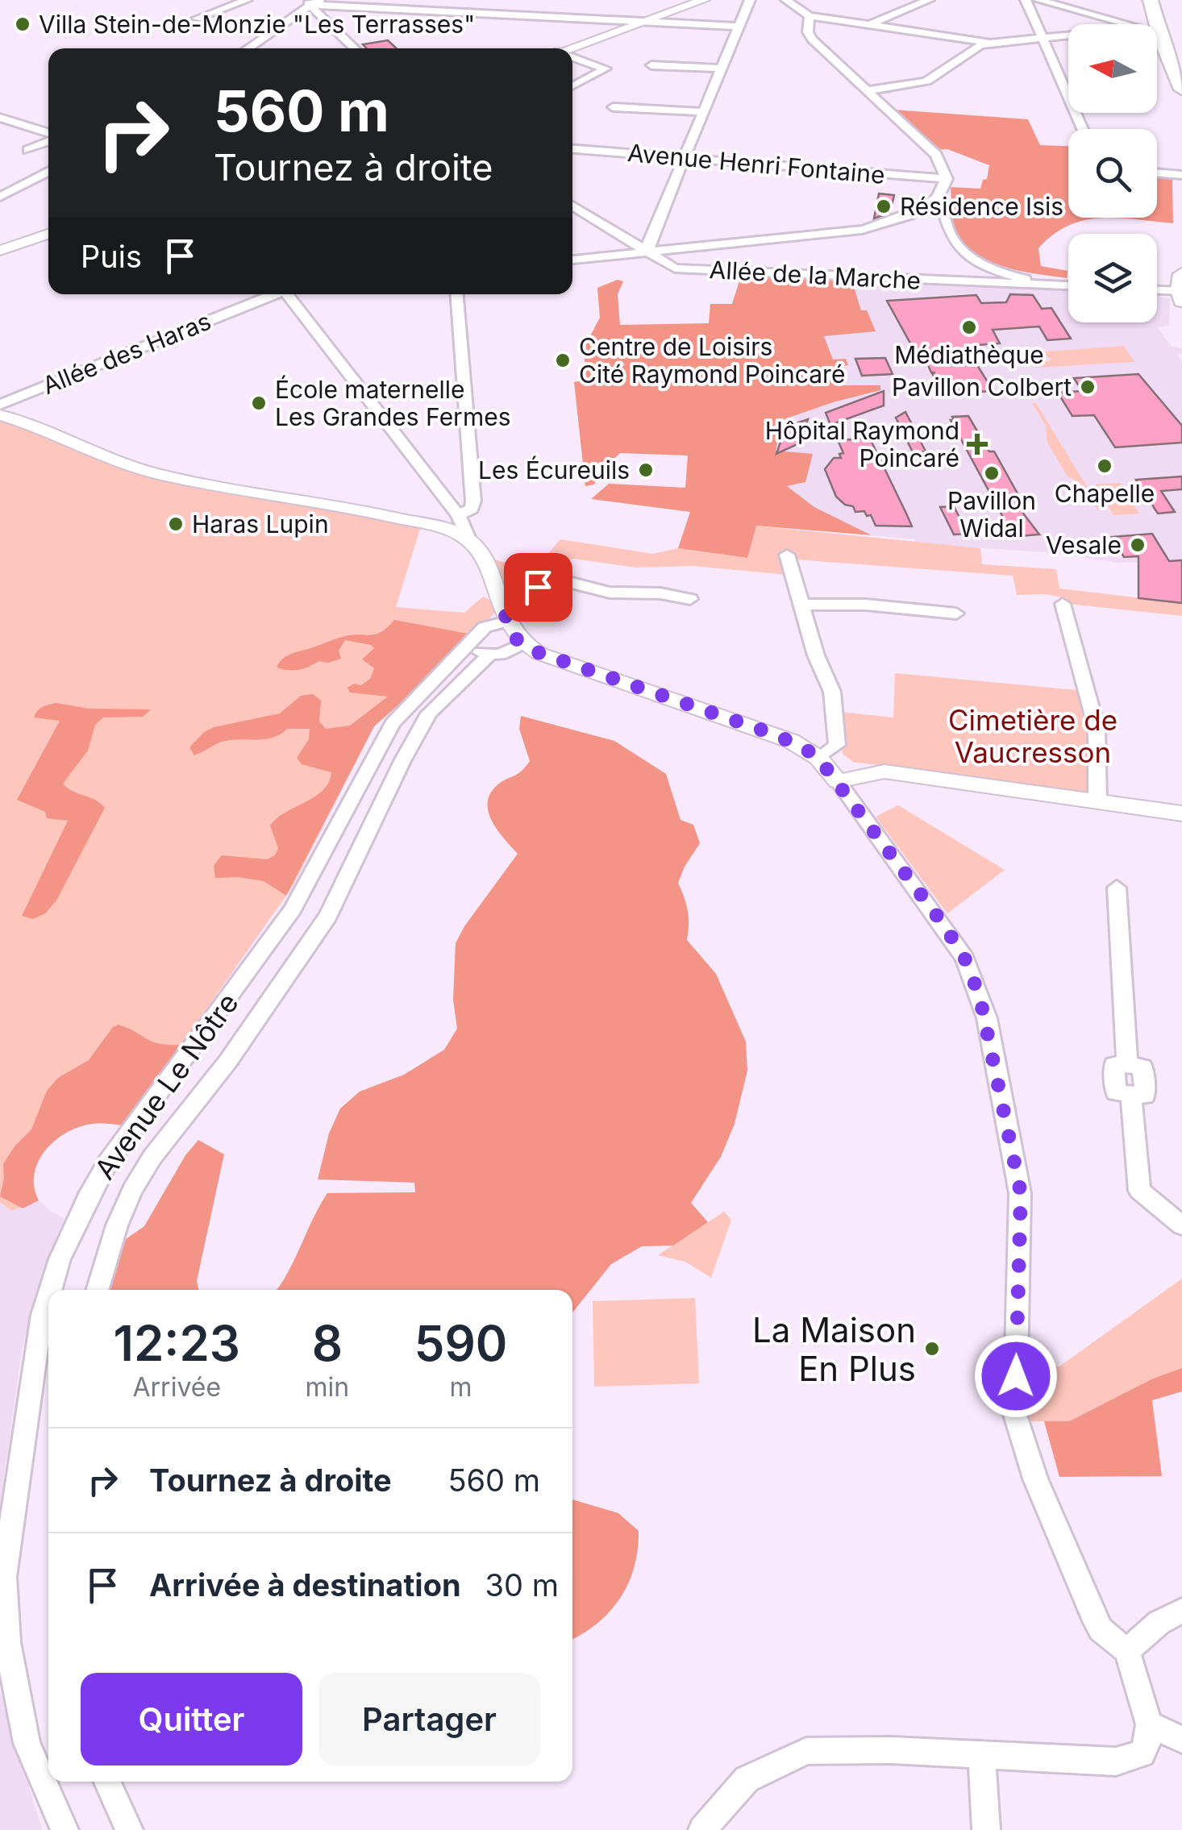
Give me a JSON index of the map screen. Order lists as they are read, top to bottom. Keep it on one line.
{"streets":{"street":["Avenue Henri Fontaine","Allée de la Marche","Allée des Haras","Avenue Le Nôtre"]},"parks":["Cimetière de Vaucresson"],"places":{"other":["Villa Stein-de-Monzie \"Les Terrasses\"","Résidence Isis","Médiathèque","Centre de Loisirs Cité Raymond Poincaré","Pavillon Colbert","École maternelle Les Grandes Fermes","Chapelle","Les Écureuils","Pavillon Widal","Haras Lupin","Vesale","La Maison En Plus"],"health":["Hôpital Raymond Poincaré"]},"north":"left","page":{"turn":["560 m","Tournez à droite"],"then":"Puis","eta":["12:23","Arrivée","8","min","590","m"],"list":[{"name":"Tournez à droite","value":"560 m"},{"name":"Arrivée à destination","value":"30 m"}],"buttons":["Quitter","Partager"]}}
